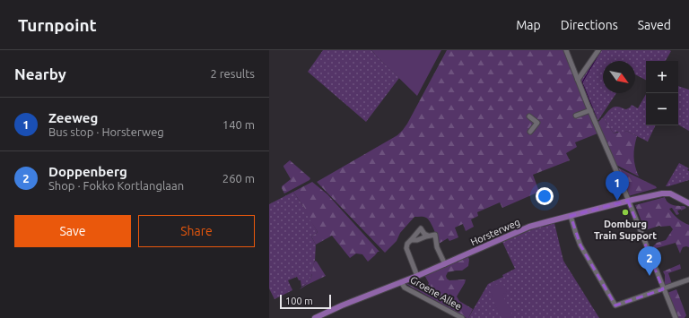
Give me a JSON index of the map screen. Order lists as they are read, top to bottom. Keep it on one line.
{"streets":{"main road":["Horsterweg"],"street":["Groene Allee"]},"crossings":[["Horsterweg","Groene Allee"]],"places":["Domburg Train Support"],"scale_bar":"100 m","north":"bottom right","page":{"header":"Turnpoint","nav":["Map","Directions","Saved"],"heading":["Nearby","2 results"],"map_buttons":["+","−"],"list":[{"mark":"1","name":"Zeeweg","note":"Bus stop · Horsterweg","value":"140 m"},{"mark":"2","name":"Doppenberg","note":"Shop · Fokko Kortlanglaan","value":"260 m"}],"pins":["1","2"],"buttons":["Save","Share"],"scale":"100 m"}}
